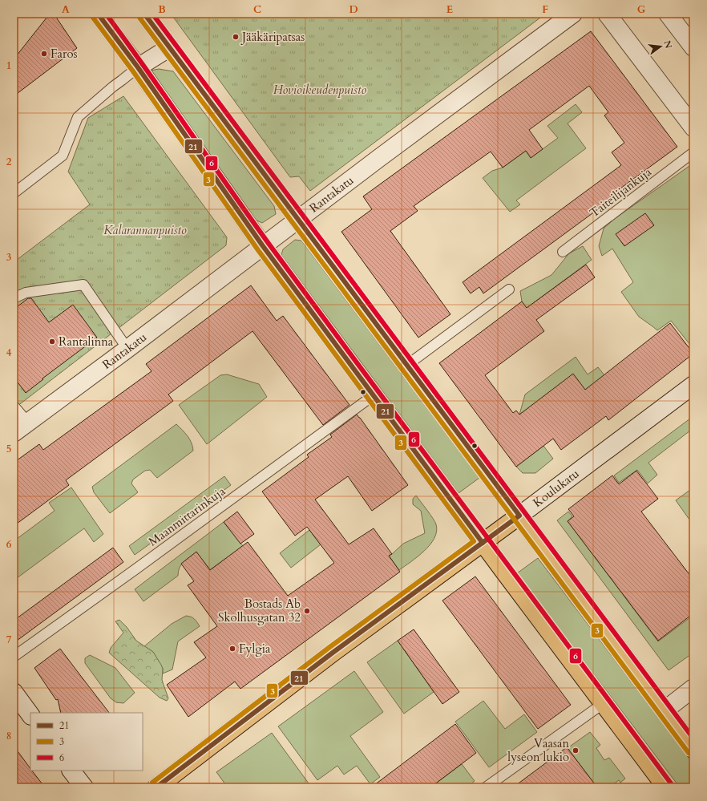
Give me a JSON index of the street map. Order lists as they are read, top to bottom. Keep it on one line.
{"streets":{"main road":["Koulukatu"],"street":["Rantakatu"],"lane":["Taiteilijankuja","Maanmittarinkuja"]},"parks":["Hovioikeudenpuisto","Kalarannanpuisto"],"places":["Jääkäripatsas","Faros","Rantalinna","Bostads Ab Skolhusgatan 32","Fylgia","Vaasan lyseon lukio"],"lines":["transit line 21","transit line 6","transit line 3"],"legend":["21","3","6"],"north":"right","grid":{"columns":["A","B","C","D","E","F","G"],"rows":["1","2","3","4","5","6","7","8"]}}
